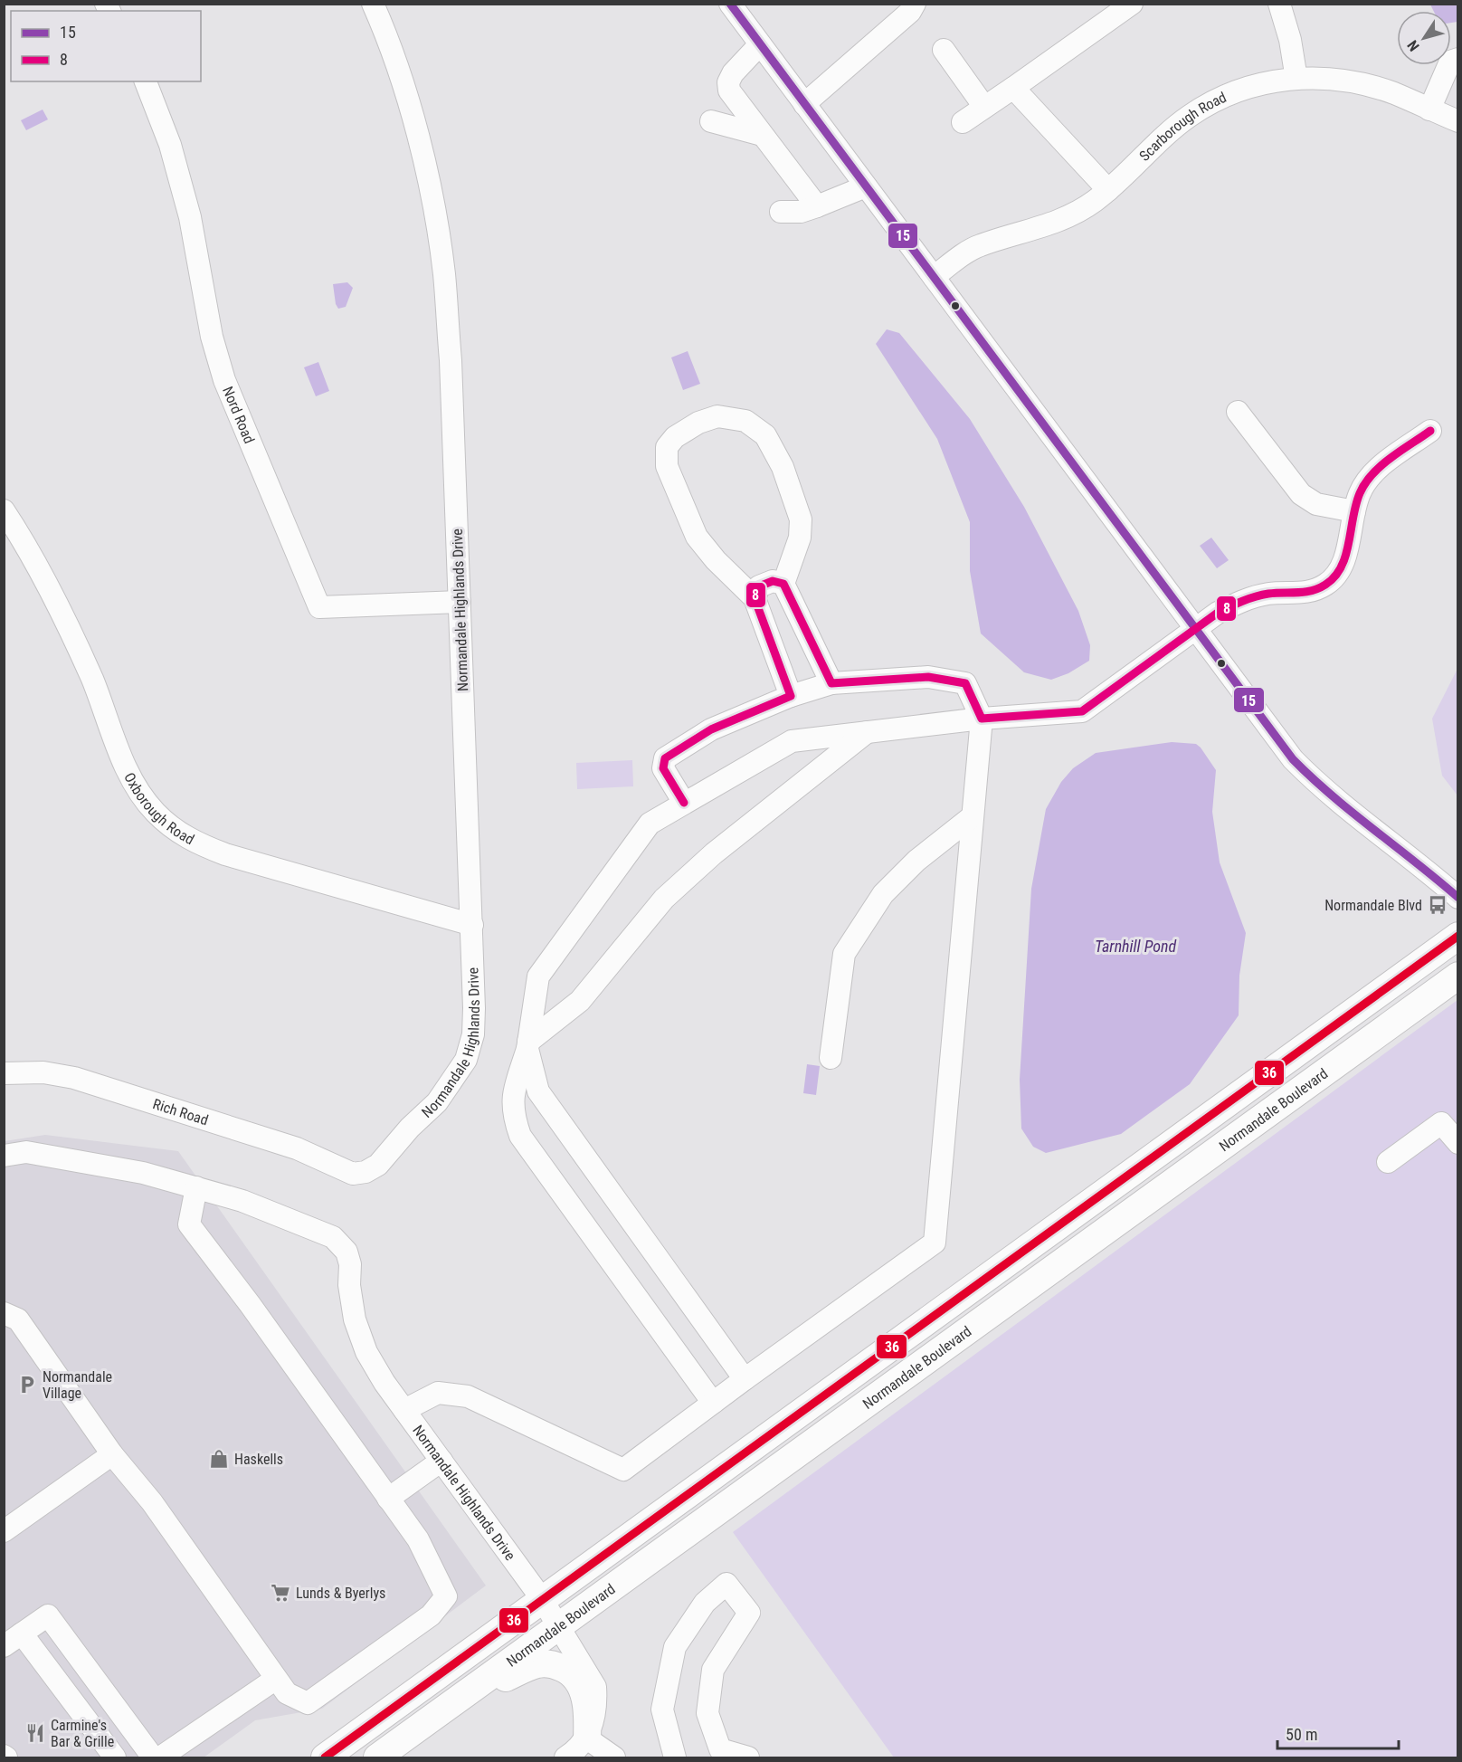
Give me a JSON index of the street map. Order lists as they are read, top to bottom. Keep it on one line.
{"streets":{"main road":["Normandale Boulevard"],"street":["Scarborough Road","Nord Road","Normandale Highlands Drive","Oxborough Road","Rich Road"]},"crossings":[["Nord Road","Normandale Highlands Drive"],["Normandale Highlands Drive","Oxborough Road"],["Normandale Highlands Drive","Normandale Boulevard"],["Normandale Highlands Drive","Rich Road"]],"water":["Tarnhill Pond"],"places":{"bus stop":["Normandale Blvd"],"parking":["Normandale Village"],"shop":["Haskells"],"supermarket":["Lunds & Byerlys"],"restaurant":["Carmine's Bar & Grille"]},"lines":["transit line 15","transit line 8","transit line 36"],"legend":["15","8"],"scale_bar":"50 m","north":"bottom left"}
